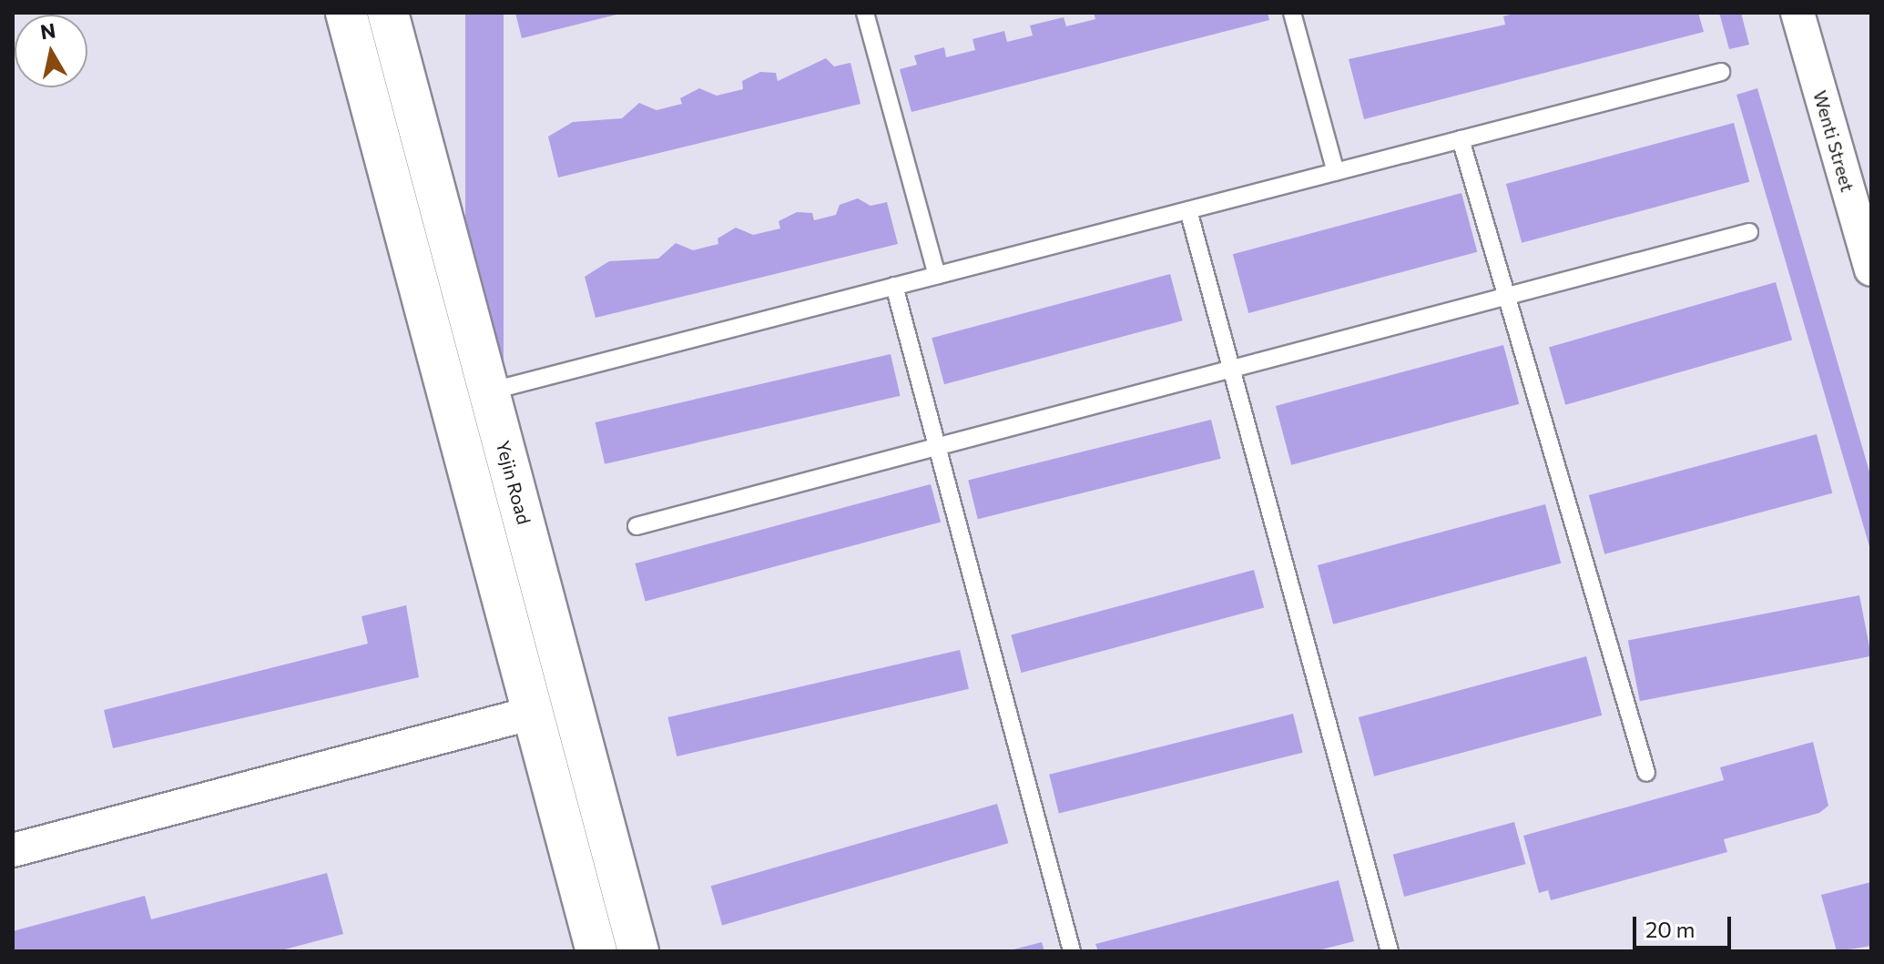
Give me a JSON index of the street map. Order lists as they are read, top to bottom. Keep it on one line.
{"streets":{"street":["Wenti Street","Yejin Road"]},"scale_bar":"20 m","north":"top"}
